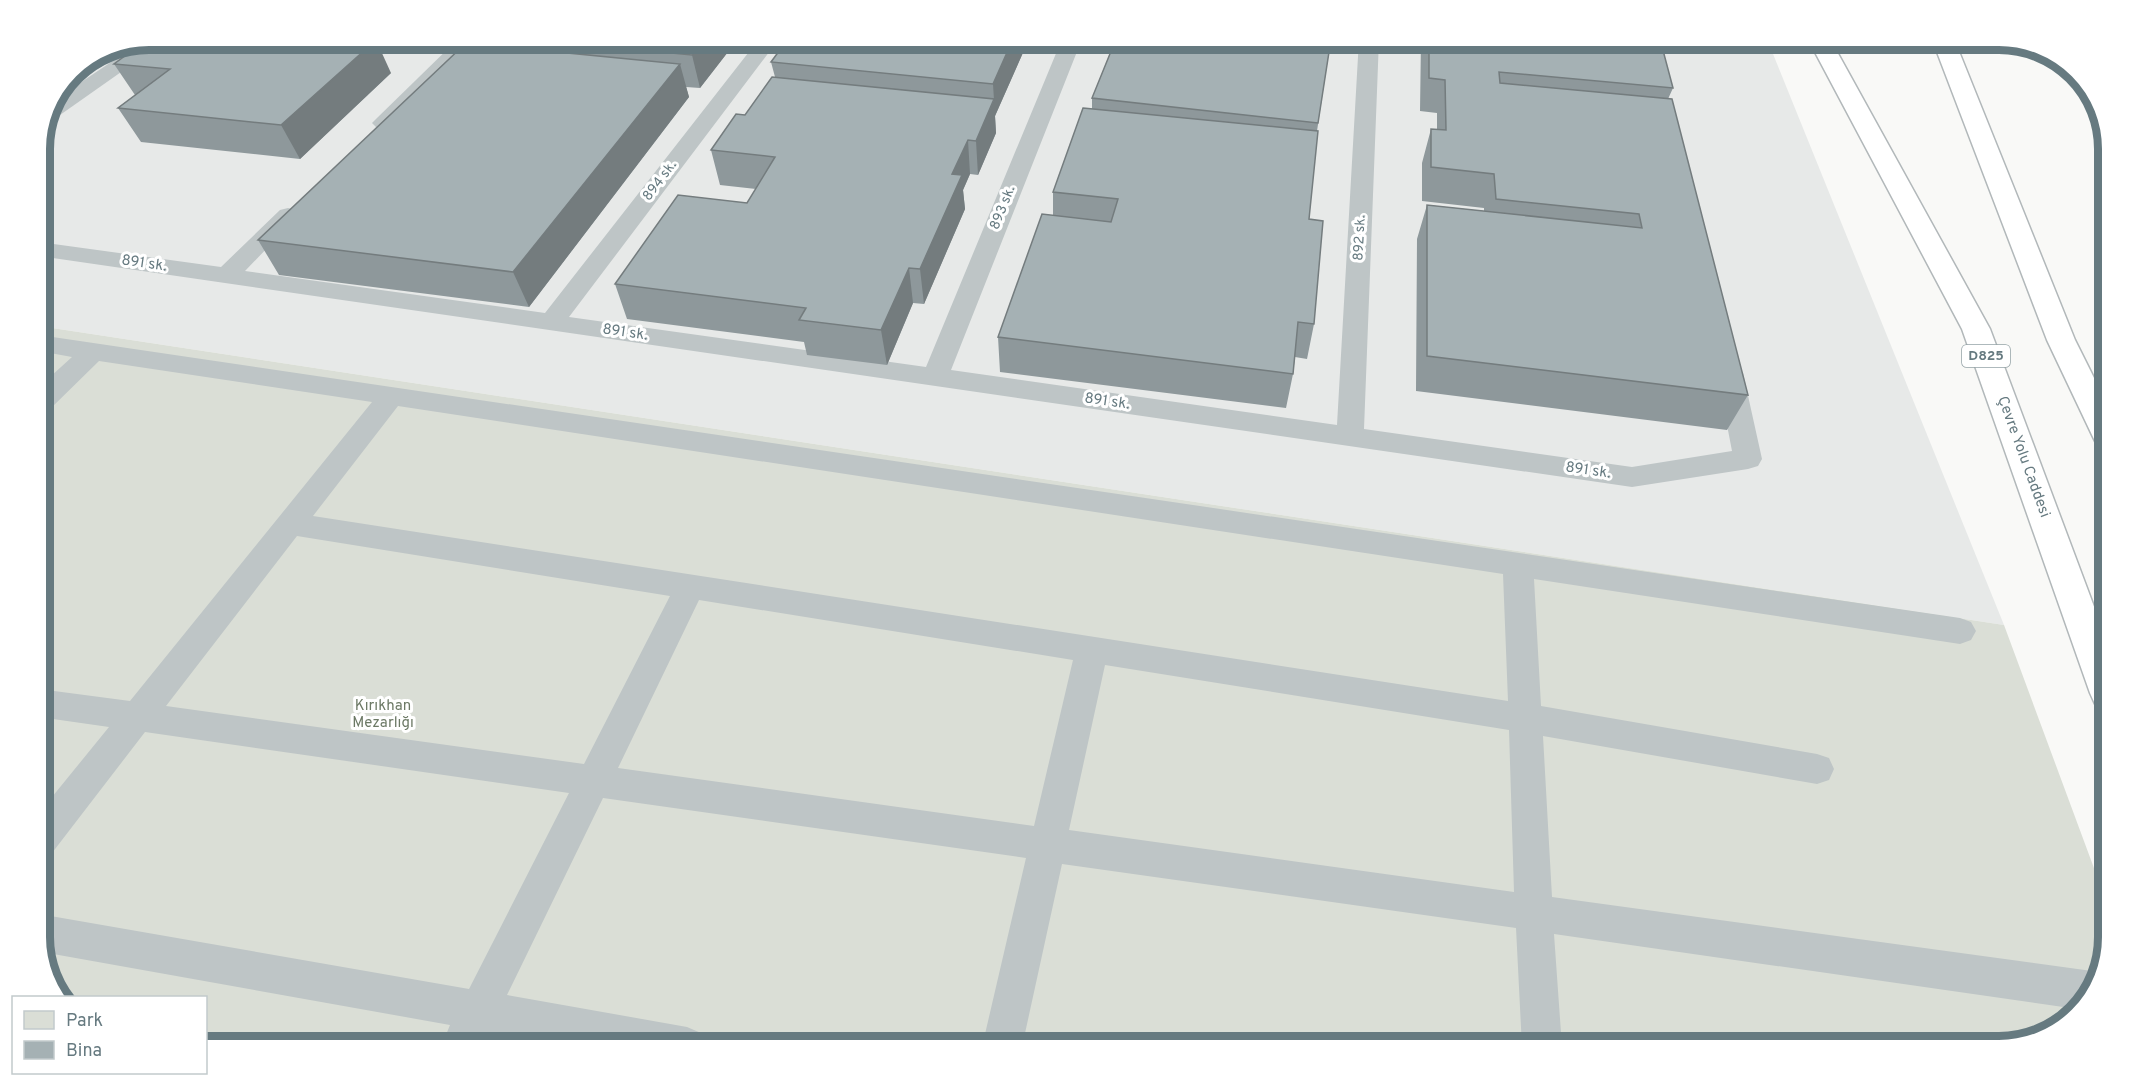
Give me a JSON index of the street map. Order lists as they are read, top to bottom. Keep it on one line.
{"streets":{"highway":["D825","Çevre Yolu Caddesi"],"lane":["894 sk.","893 sk.","892 sk.","891 sk."]},"crossings":[["894 sk.","891 sk."],["893 sk.","891 sk."],["892 sk.","891 sk."]],"parks":["Kırıkhan Mezarlığı"],"legend":["Park","Bina"]}
